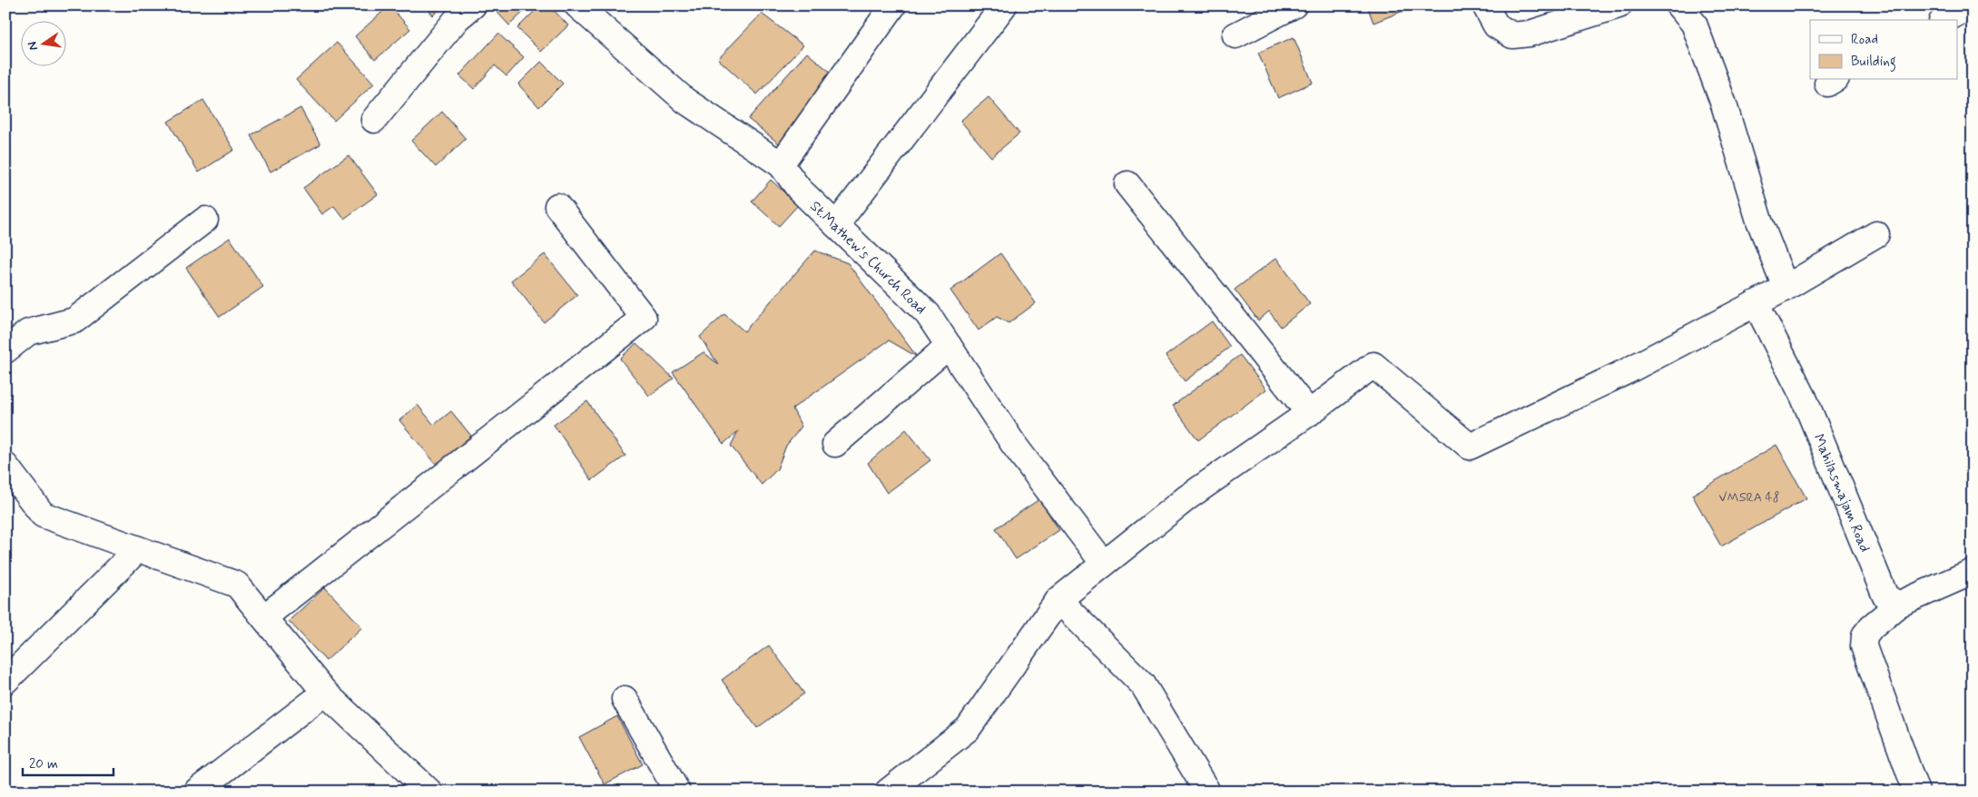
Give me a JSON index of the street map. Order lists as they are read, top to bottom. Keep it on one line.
{"streets":{"street":["St.Mathew's Church Road","Mahilasmajam Road"]},"house_numbers":["VMSRA 48"],"legend":["Road","Building"],"scale_bar":"20 m","north":"left"}
